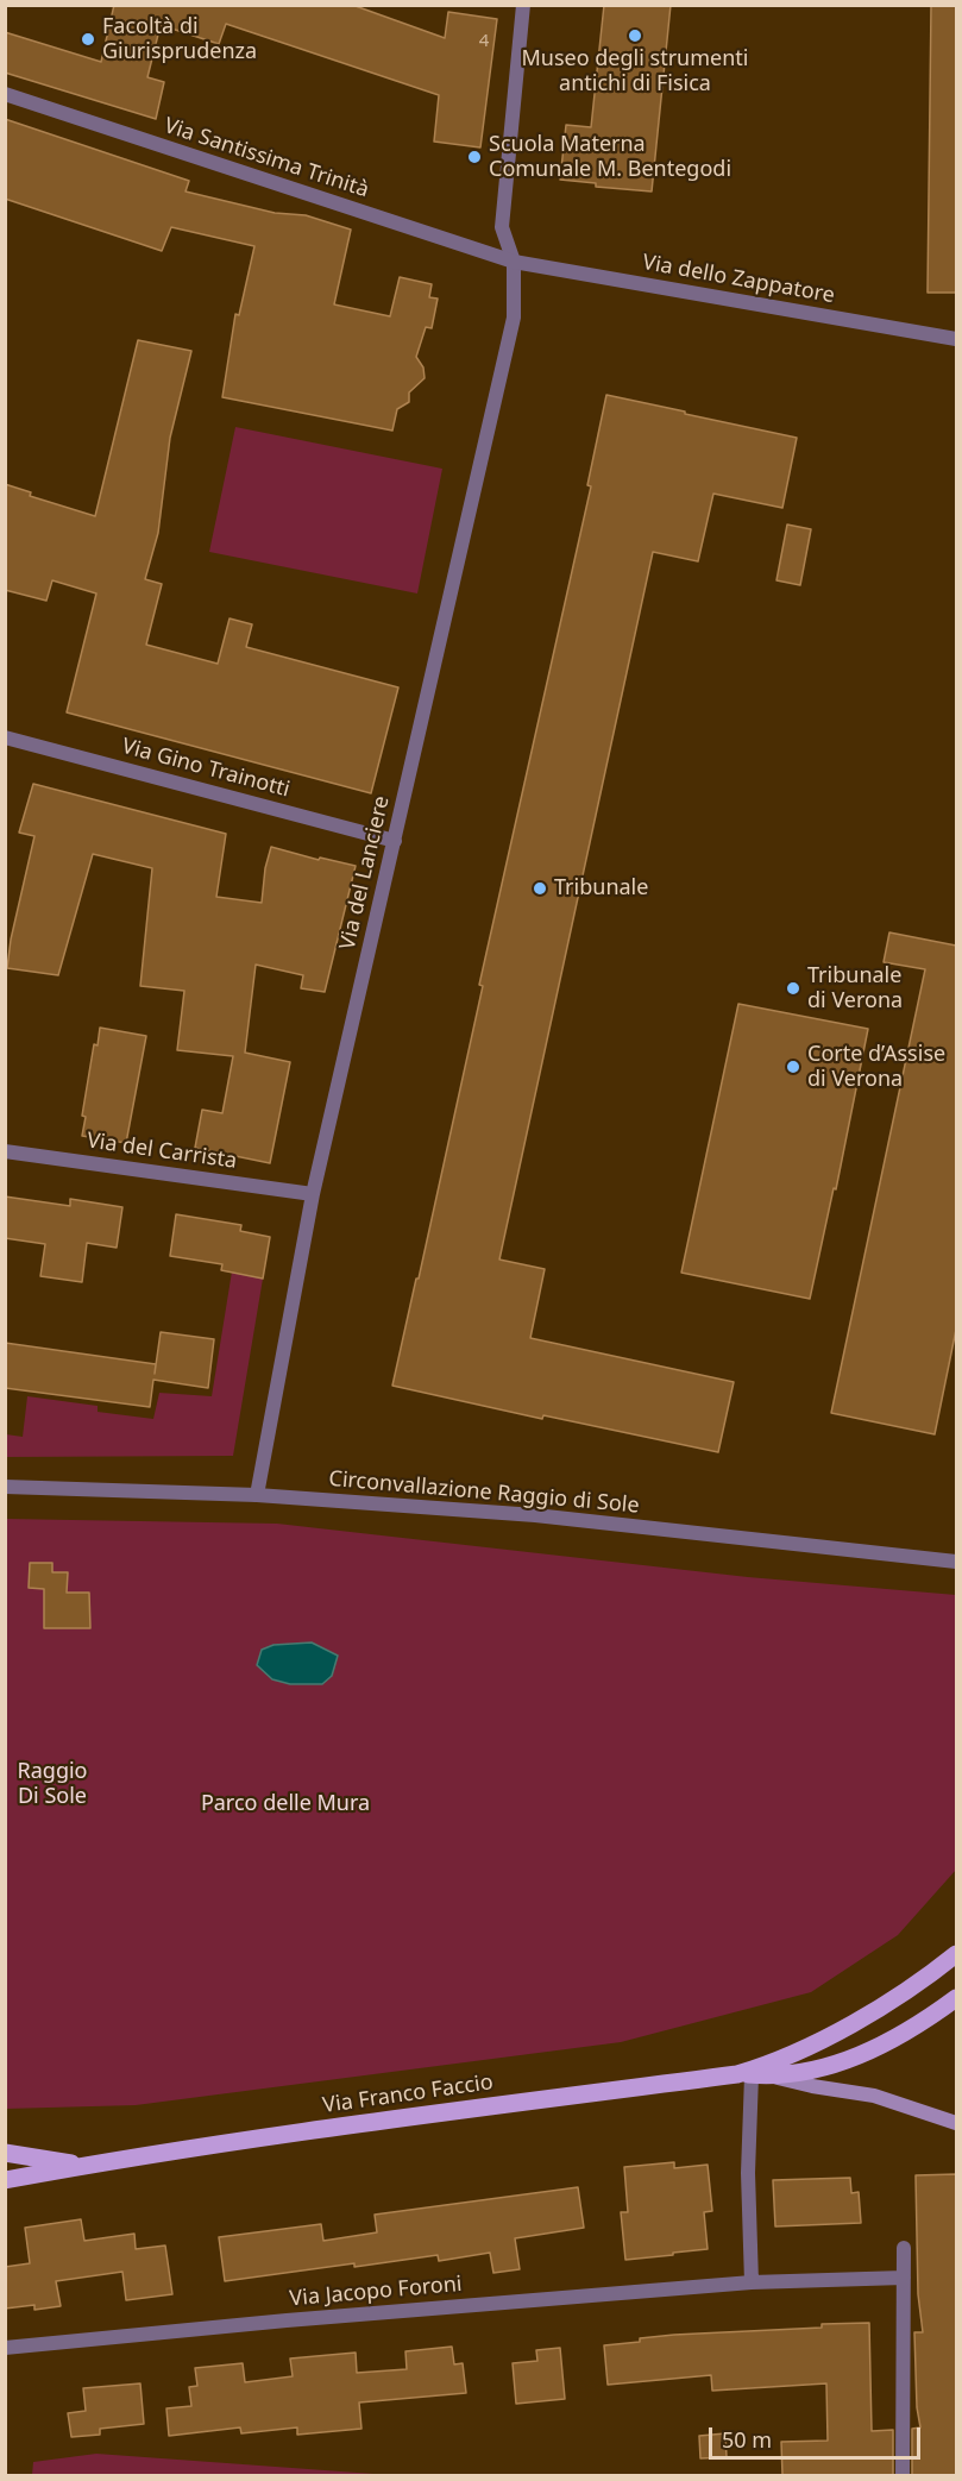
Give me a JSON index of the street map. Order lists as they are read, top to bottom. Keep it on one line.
{"streets":{"main road":["Via Franco Faccio"],"street":["Via Santissima Trinità","Via dello Zappatore","Via Gino Trainotti","Via del Lanciere","Via del Carrista","Circonvallazione Raggio di Sole","Via Jacopo Foroni"]},"crossings":[["Via Santissima Trinità","Via dello Zappatore"],["Via Santissima Trinità","Via del Lanciere"],["Via dello Zappatore","Via del Lanciere"],["Via Gino Trainotti","Via del Lanciere"],["Via del Lanciere","Via del Carrista"],["Via del Lanciere","Circonvallazione Raggio di Sole"]],"parks":["Raggio Di Sole","Parco delle Mura"],"places":["Museo degli strumenti antichi di Fisica","Facoltà di Giurisprudenza","Scuola Materna Comunale M. Bentegodi","Tribunale","Tribunale di Verona","Corte d’Assise di Verona"],"house_numbers":["4"],"scale_bar":"50 m"}
